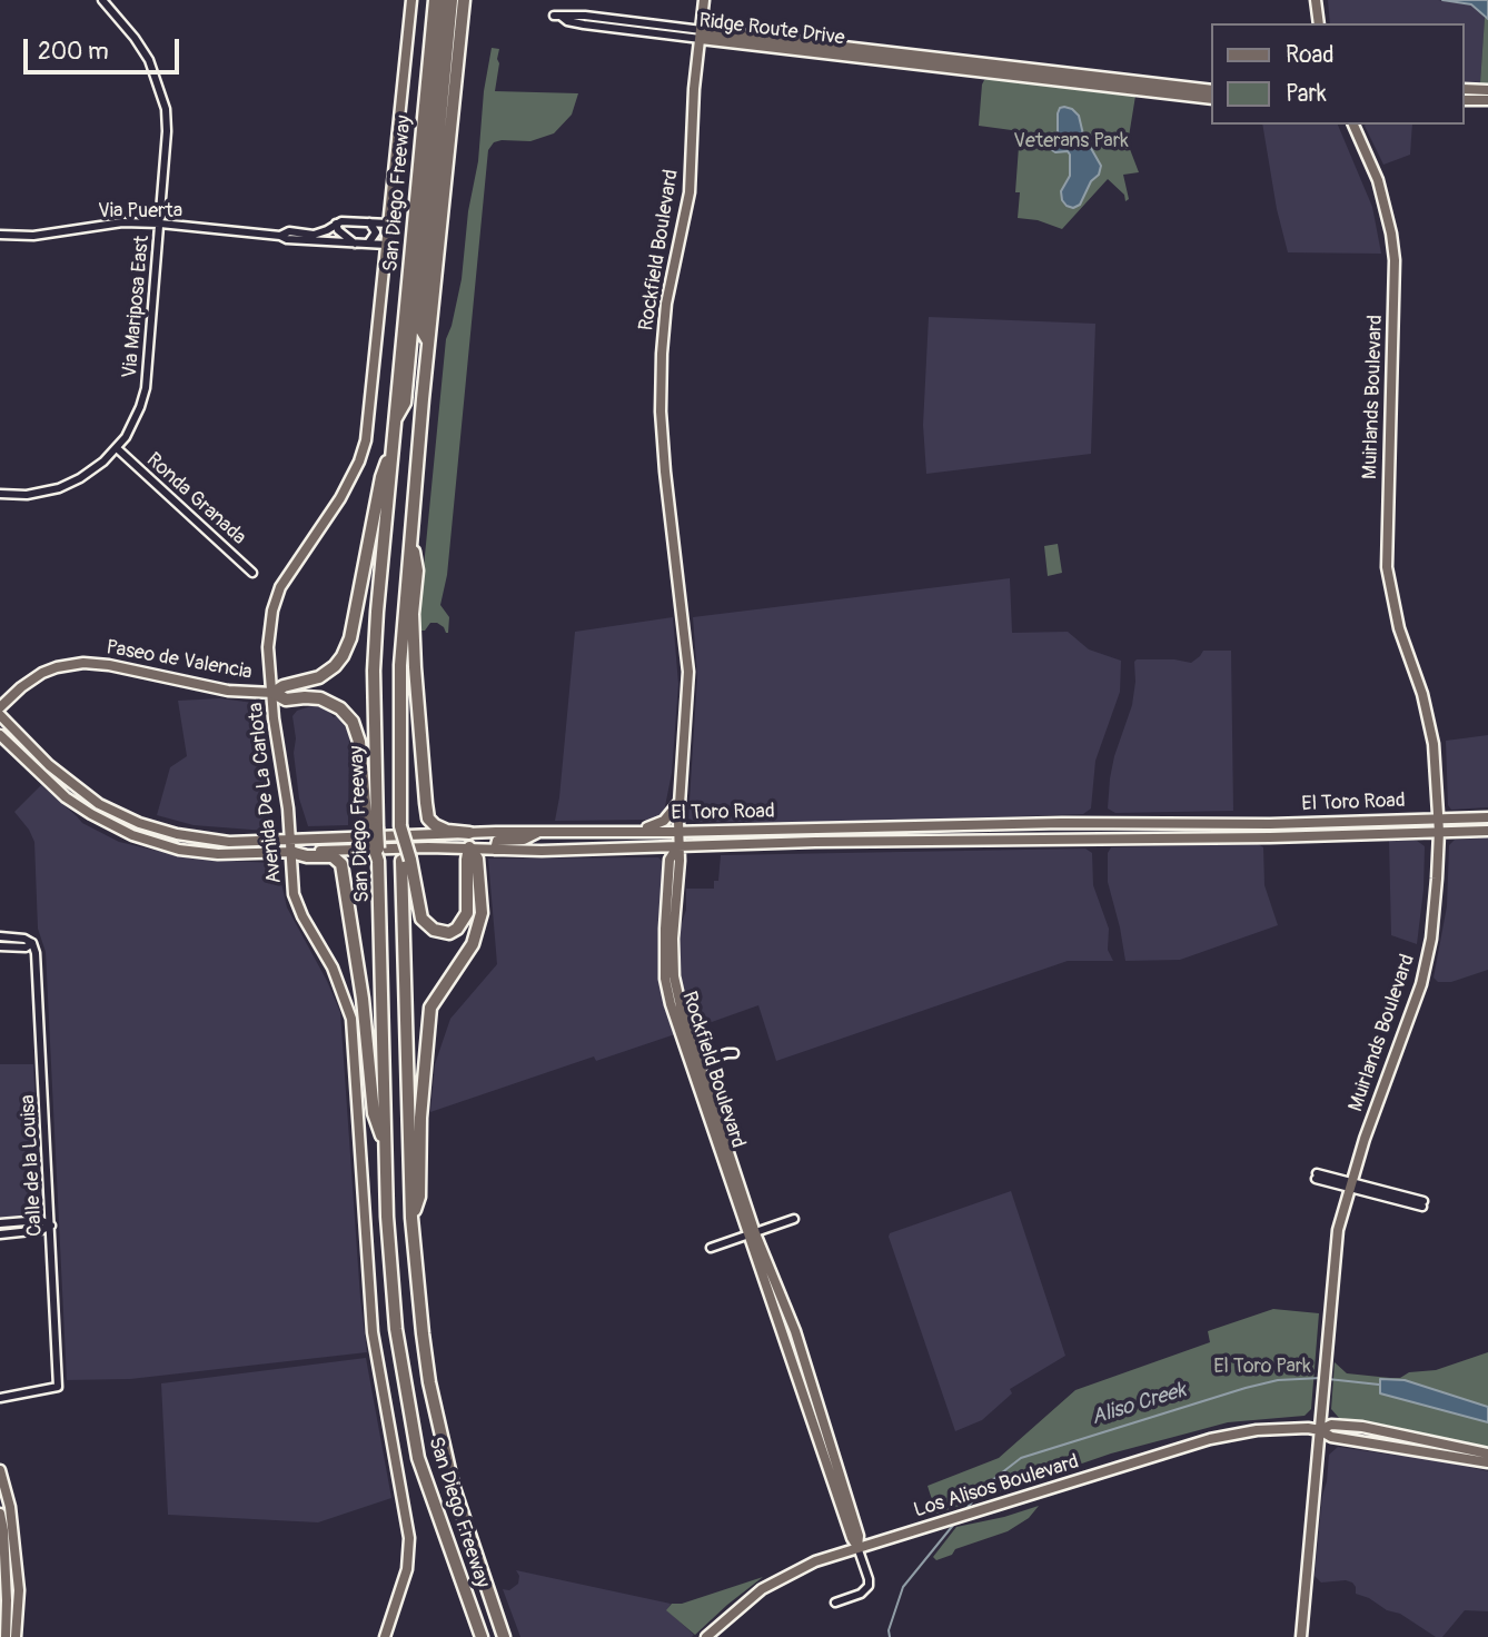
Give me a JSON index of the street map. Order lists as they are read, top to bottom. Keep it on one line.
{"streets":{"highway":["San Diego Freeway"],"main road":["Ridge Route Drive","Rockfield Boulevard","Muirlands Boulevard","Paseo de Valencia","Avenida De La Carlota","El Toro Road","Los Alisos Boulevard"],"street":["Via Puerta","Via Mariposa East","Ronda Granada","Calle de la Louisa"]},"crossings":[["Ridge Route Drive","Rockfield Boulevard"],["Via Puerta","Via Mariposa East"],["Via Puerta","Avenida De La Carlota"],["Rockfield Boulevard","El Toro Road"],["Rockfield Boulevard","Los Alisos Boulevard"],["Via Mariposa East","Ronda Granada"],["Muirlands Boulevard","El Toro Road"],["Muirlands Boulevard","Los Alisos Boulevard"],["Paseo de Valencia","Avenida De La Carlota"],["Avenida De La Carlota","El Toro Road"]],"water":["Aliso Creek"],"parks":["Veterans Park","El Toro Park"],"legend":["Road","Park"],"scale_bar":"200 m"}
